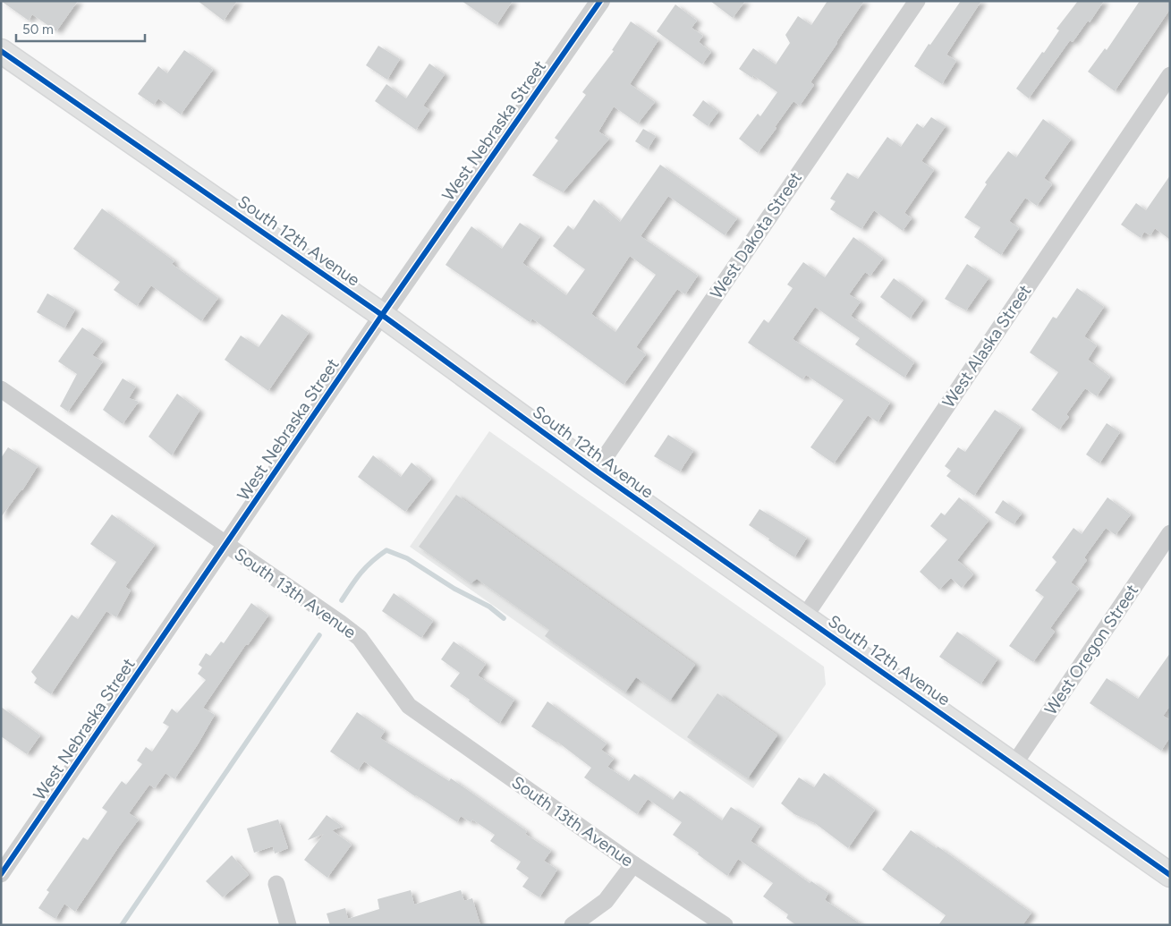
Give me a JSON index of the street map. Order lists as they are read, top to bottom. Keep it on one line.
{"streets":{"main road":["South 12th Avenue"],"street":["West Nebraska Street","West Dakota Street","West Alaska Street","South 13th Avenue","West Oregon Street"]},"crossings":[["West Nebraska Street","South 12th Avenue"],["West Nebraska Street","South 13th Avenue"],["West Dakota Street","South 12th Avenue"],["South 12th Avenue","West Alaska Street"],["South 12th Avenue","West Oregon Street"]],"scale_bar":"50 m"}
